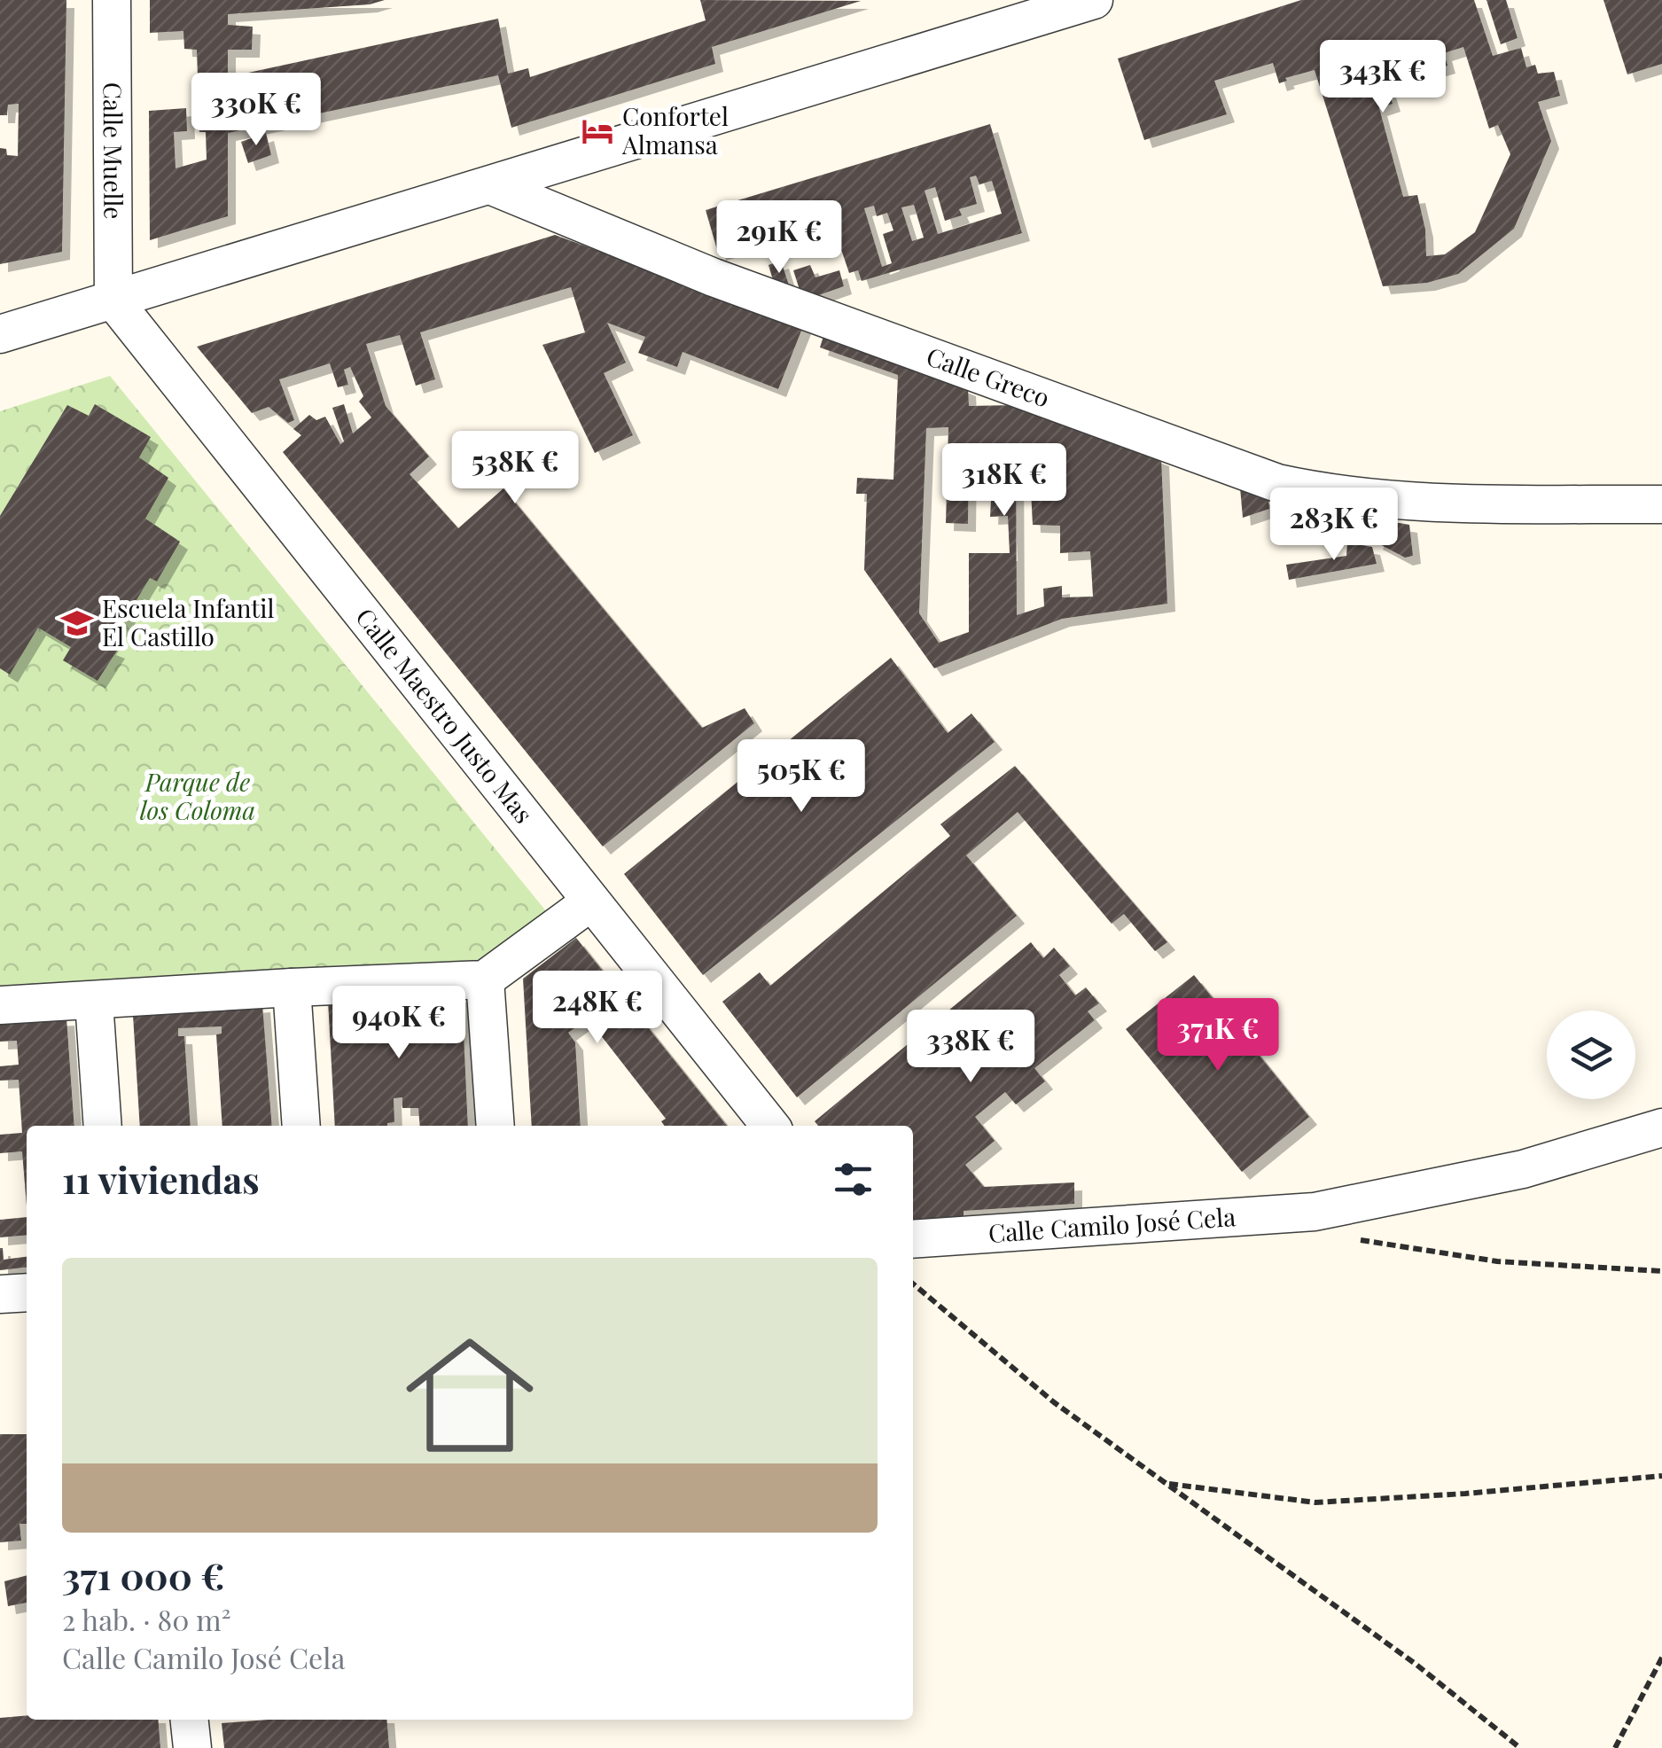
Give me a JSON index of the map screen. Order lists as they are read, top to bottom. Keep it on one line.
{"streets":{"street":["Calle Muelle","Calle Greco","Calle Maestro Justo Mas","Calle Camilo José Cela"]},"crossings":[["Calle Muelle","Calle Maestro Justo Mas"]],"parks":["Parque de los Coloma"],"places":{"hotel":["Confortel Almansa"],"school or university":["Escuela Infantil El Castillo"]},"page":{"price":["343K €","330K €","291K €","538K €","318K €","283K €","505K €","248K €","940K €","371K €","338K €"],"heading":"11 viviendas","list":[{"name":"371 000 €","note":"2 hab. · 80 m² · Calle Camilo José Cela"}]}}
